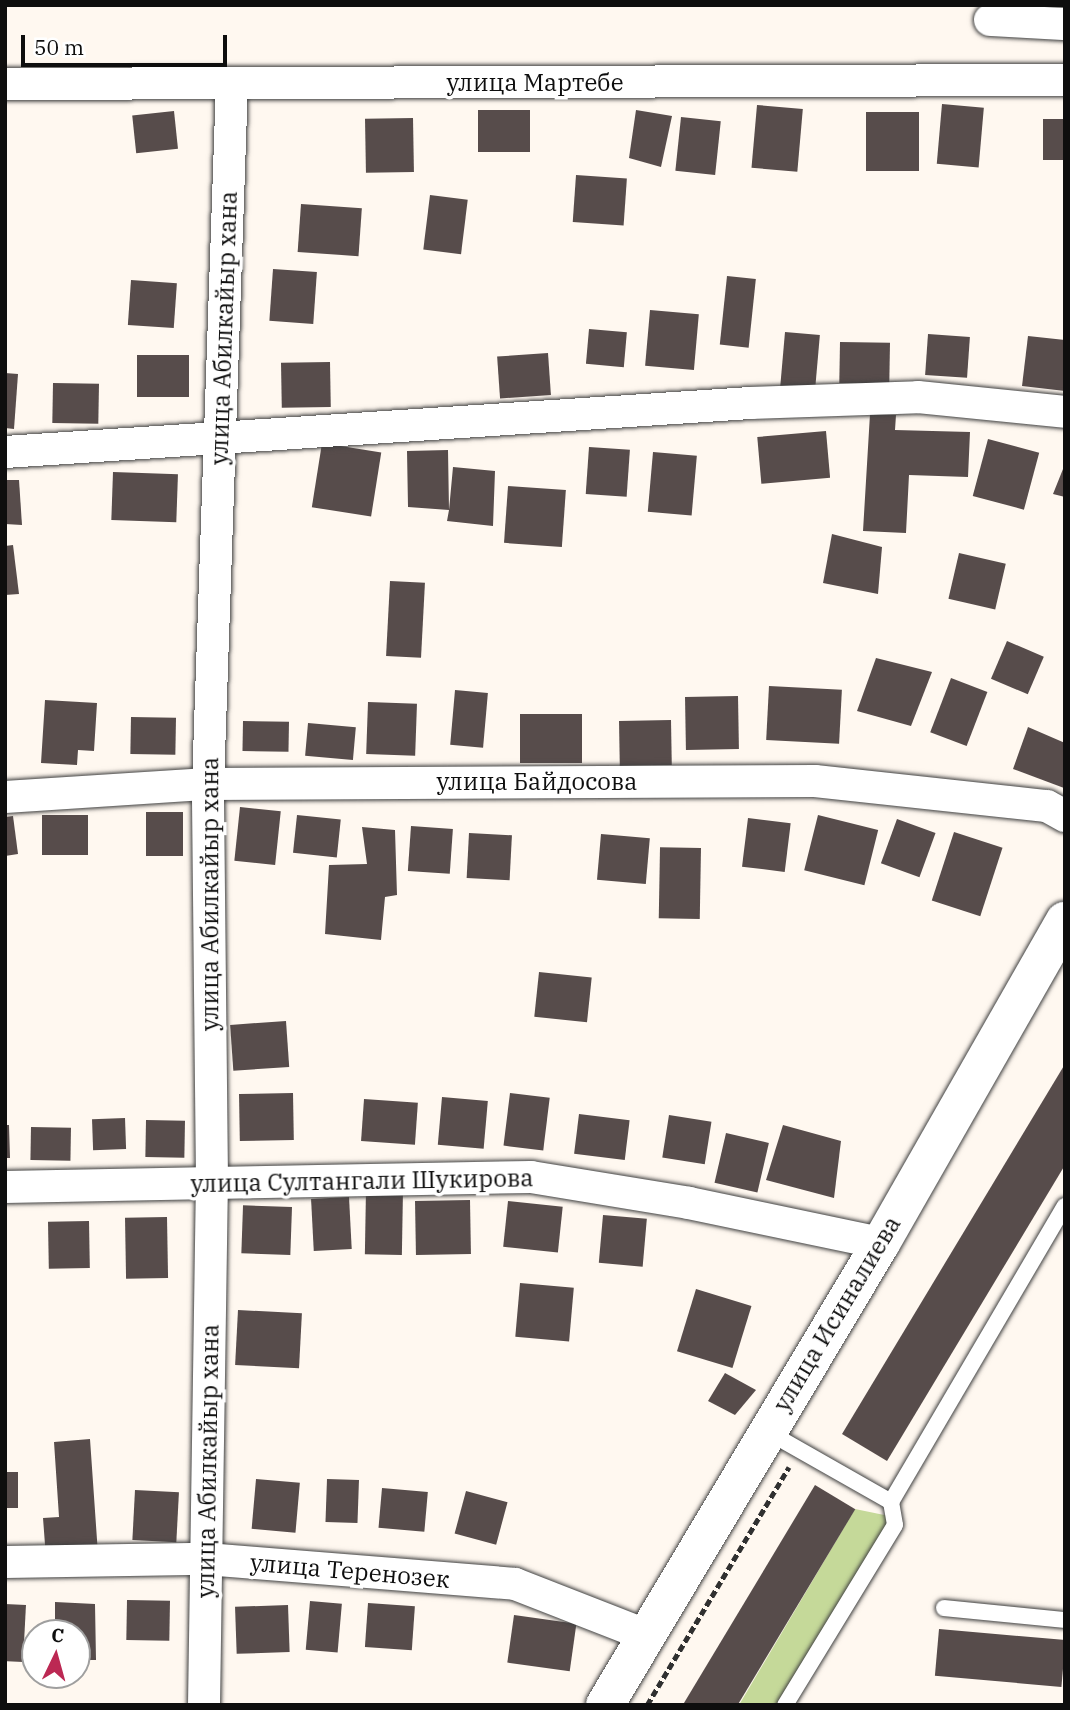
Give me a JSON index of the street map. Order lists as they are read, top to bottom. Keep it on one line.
{"streets":{"street":["улица Мартебе","улица Абилкайыр хана","улица Байдосова","улица Султангали Шукирова","улица Исиналиева","улица Теренозек"]},"crossings":[["улица Мартебе","улица Абилкайыр хана"],["улица Абилкайыр хана","улица Байдосова"],["улица Абилкайыр хана","улица Султангали Шукирова"],["улица Абилкайыр хана","улица Теренозек"],["улица Султангали Шукирова","улица Исиналиева"],["улица Исиналиева","улица Теренозек"]],"scale_bar":"50 m","north":"top"}
